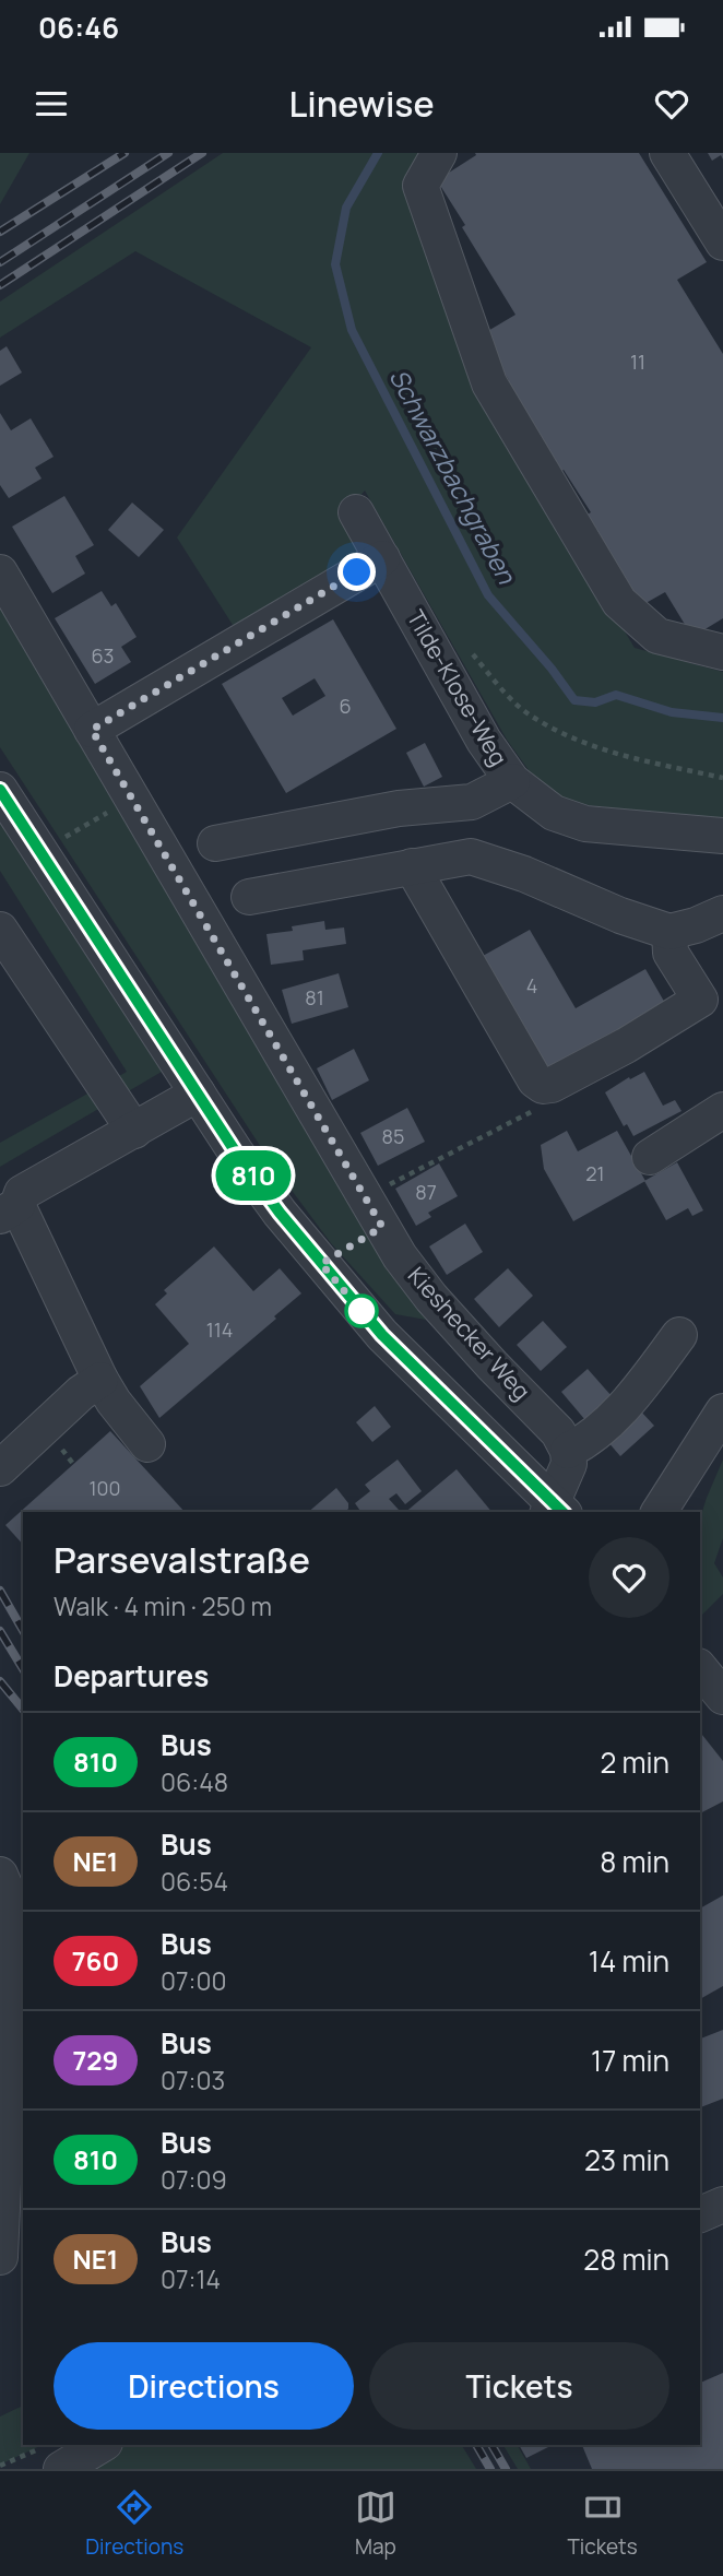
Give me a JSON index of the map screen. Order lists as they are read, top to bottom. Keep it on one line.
{"streets":{"street":["Tilde-Klose-Weg","Kieshecker Weg"]},"water":["Schwarzbachgraben"],"lines":["bus line 810"],"house_numbers":["11","63","6","4","81","85","21","87","114","100"],"page":{"status":"06:46","header":"Linewise","on_map":"810","heading":[["Parsevalstraße","Walk · 4 min · 250 m"],"Departures"],"list":[{"mark":"810","name":"Bus","note":"06:48","value":"2 min"},{"mark":"NE1","name":"Bus","note":"06:54","value":"8 min"},{"mark":"760","name":"Bus","note":"07:00","value":"14 min"},{"mark":"729","name":"Bus","note":"07:03","value":"17 min"},{"mark":"810","name":"Bus","note":"07:09","value":"23 min"},{"mark":"NE1","name":"Bus","note":"07:14","value":"28 min"}],"buttons":["Directions","Tickets"],"tabs":["Directions","Map","Tickets"]}}
